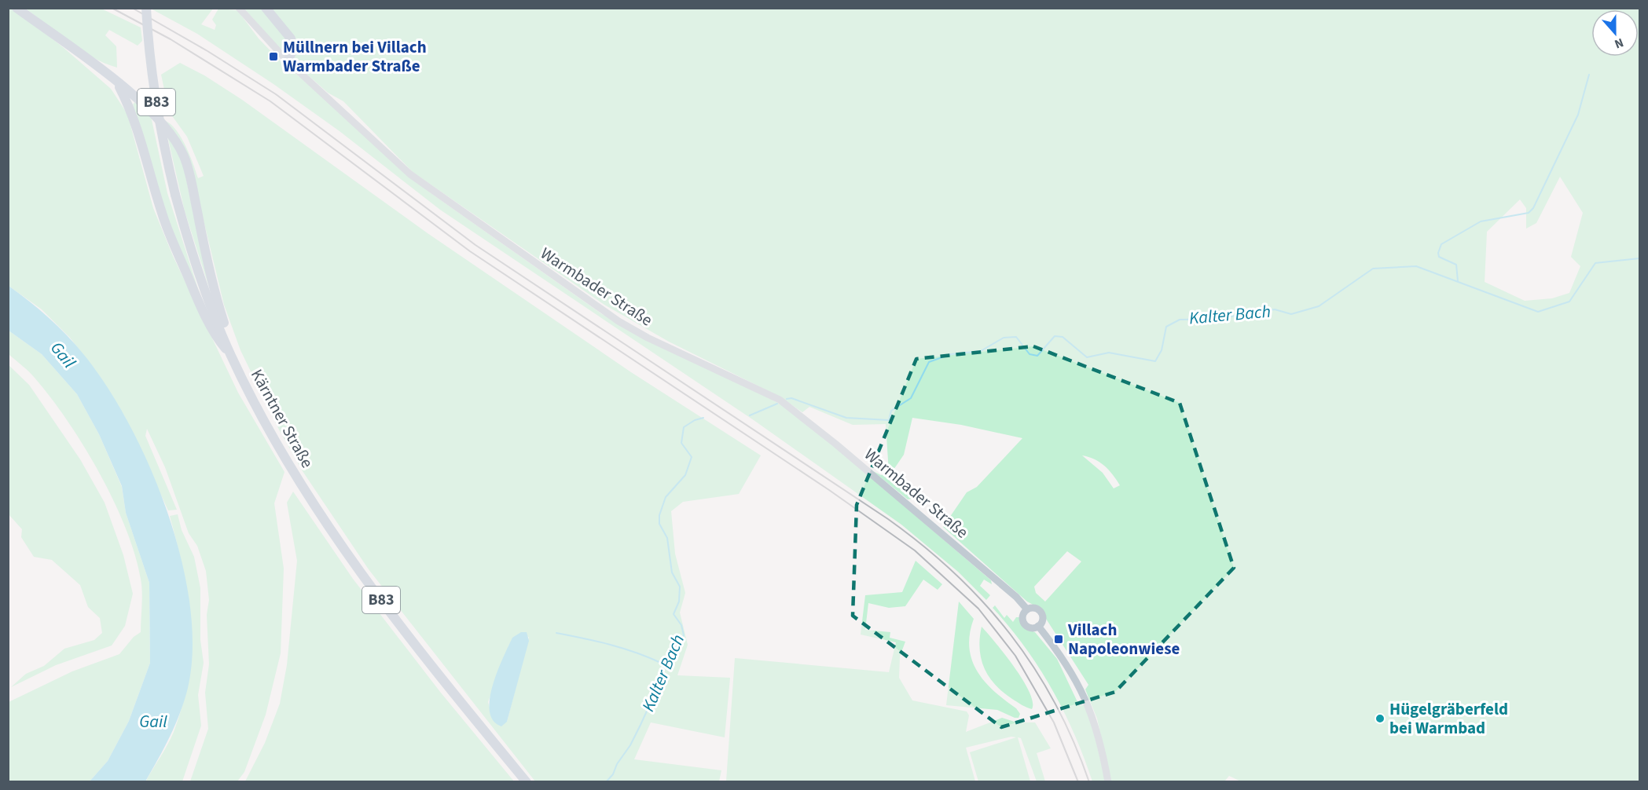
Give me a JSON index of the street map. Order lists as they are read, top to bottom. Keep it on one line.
{"streets":{"main road":["B83","Kärntner Straße"],"street":["Warmbader Straße"]},"water":["Kalter Bach","Gail"],"places":{"transit":["Müllnern bei Villach Warmbader Straße","Villach Napoleonwiese"],"other":["Hügelgräberfeld bei Warmbad"]},"north":"bottom"}
